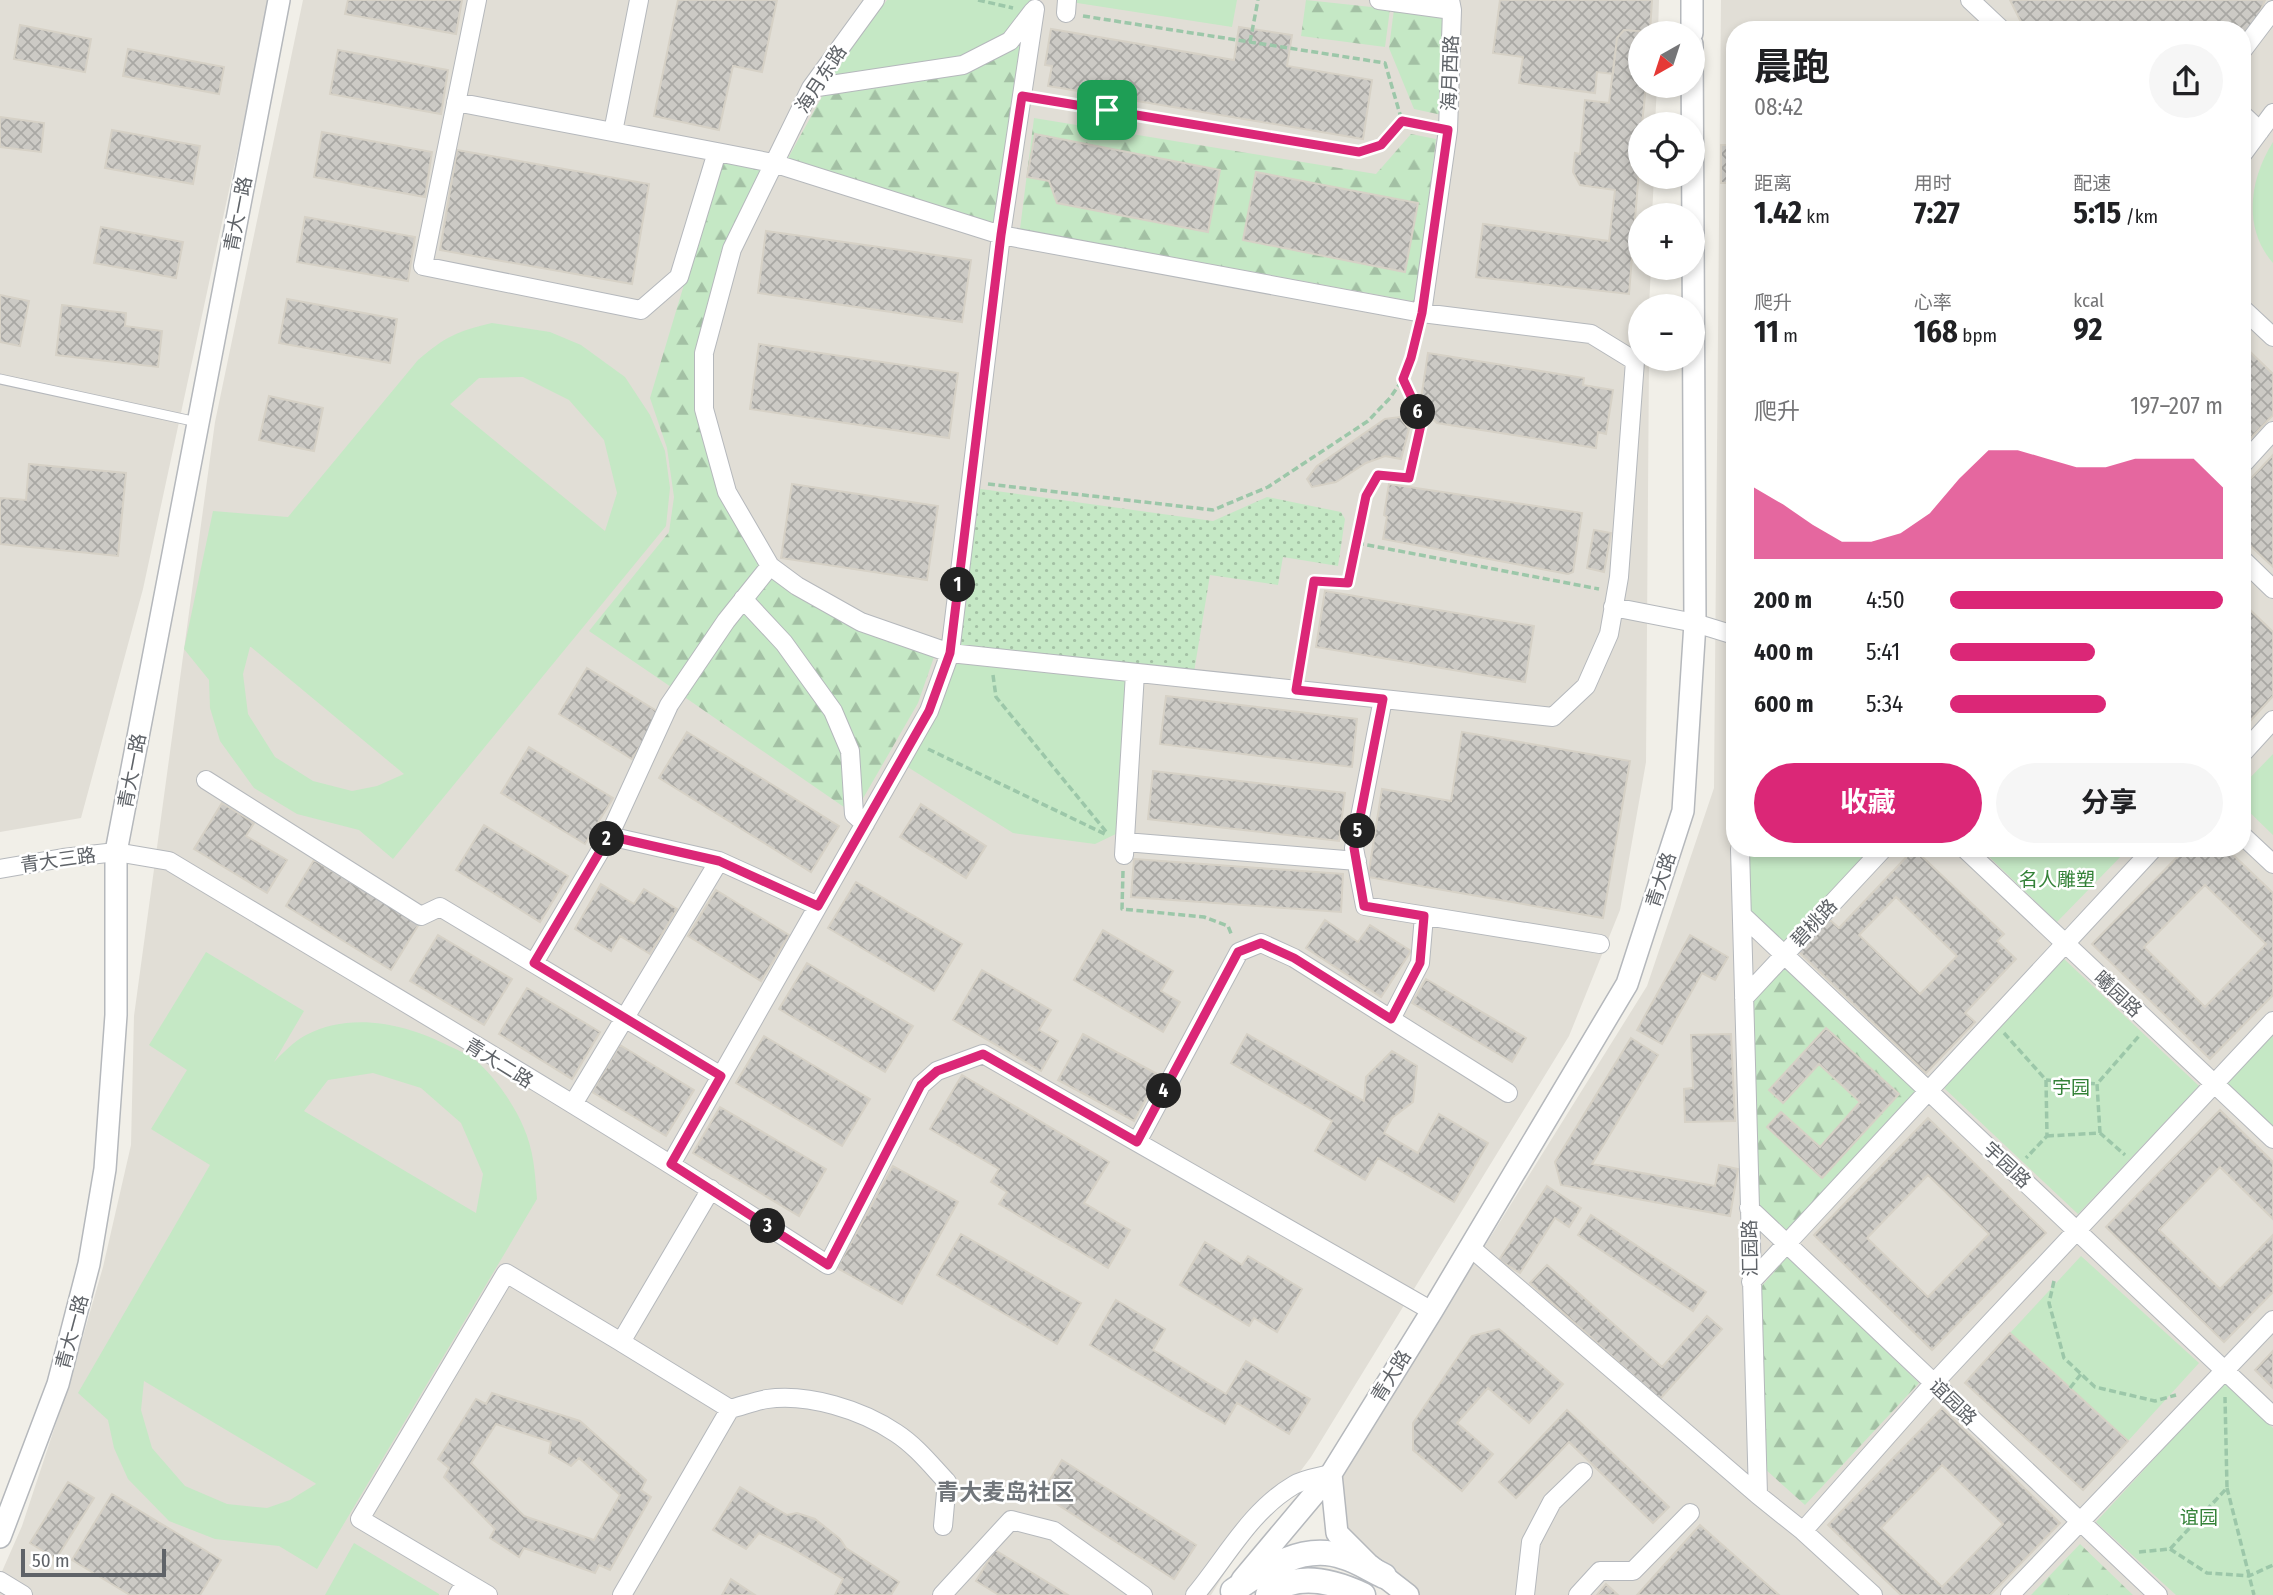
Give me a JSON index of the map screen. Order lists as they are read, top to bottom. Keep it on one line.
{"streets":{"street":["海月西路","海月东路","青大一路","青大三路","青大路","碧桃路","曦园路","青大二路","宇园路","汇园路","谊园路"]},"crossings":[["青大一路","青大三路"],["青大三路","青大二路"],["碧桃路","宇园路"],["碧桃路","汇园路"],["宇园路","汇园路"],["汇园路","谊园路"]],"districts":["青大麦岛社区"],"parks":["名人雕塑","宇园","谊园"],"scale_bar":"50 m","north":"bottom left","page":{"map_buttons":["+","−"],"heading":["晨跑","08:42"],"stats":[["距离","1.42 km"],["用时","7:27"],["配速","5:15 /km"],["爬升","11 m"],["心率","168 bpm"],["kcal","92"]],"chart":["爬升","197–207 m"],"pins":["6","1","5","2","4","3"],"list":[{"name":"200 m","note":"4:50"},{"name":"400 m","note":"5:41"},{"name":"600 m","note":"5:34"}],"buttons":["收藏","分享"],"scale":"50 m"}}
